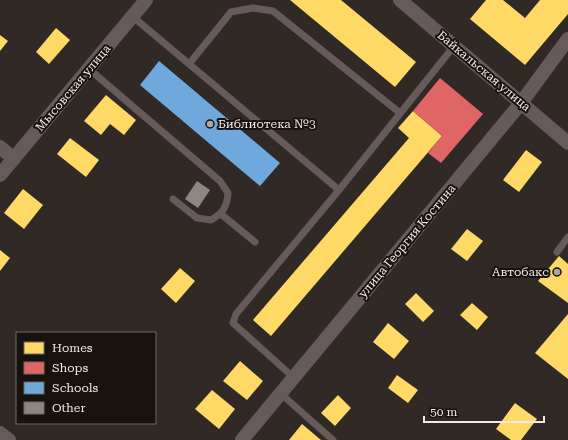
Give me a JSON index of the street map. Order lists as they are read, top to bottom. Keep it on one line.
{"streets":{"street":["Байкальская улица","Мысовская улица","улица Георгия Костина"]},"crossings":[["Байкальская улица","улица Георгия Костина"]],"places":["Библиотека №3","Автобакс"],"legend":["Homes","Shops","Schools","Other"],"scale_bar":"50 m"}
